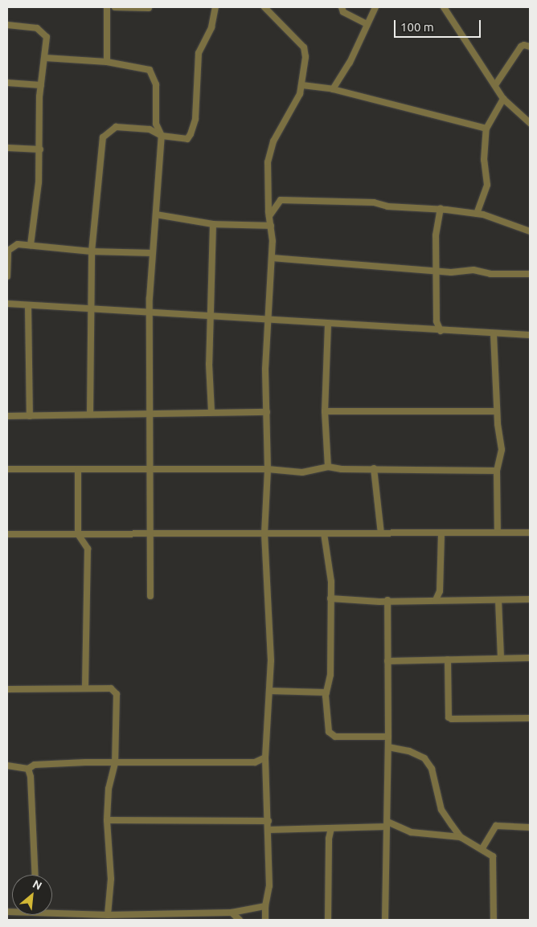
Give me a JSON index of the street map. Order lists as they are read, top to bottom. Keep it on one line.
{"scale_bar":"100 m","north":"top right"}
